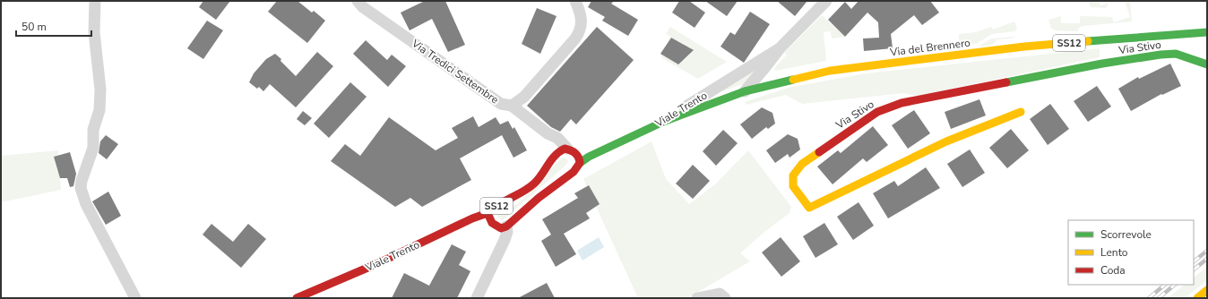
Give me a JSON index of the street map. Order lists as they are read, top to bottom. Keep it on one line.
{"streets":{"main road":["SS12","Via del Brennero","Via Stivo","Viale Trento"],"street":["Via Tredici Settembre"]},"crossings":[["SS12","Viale Trento"],["Via del Brennero","Viale Trento"],["Via Tredici Settembre","Viale Trento"]],"legend":["Scorrevole","Lento","Coda"],"scale_bar":"50 m"}
